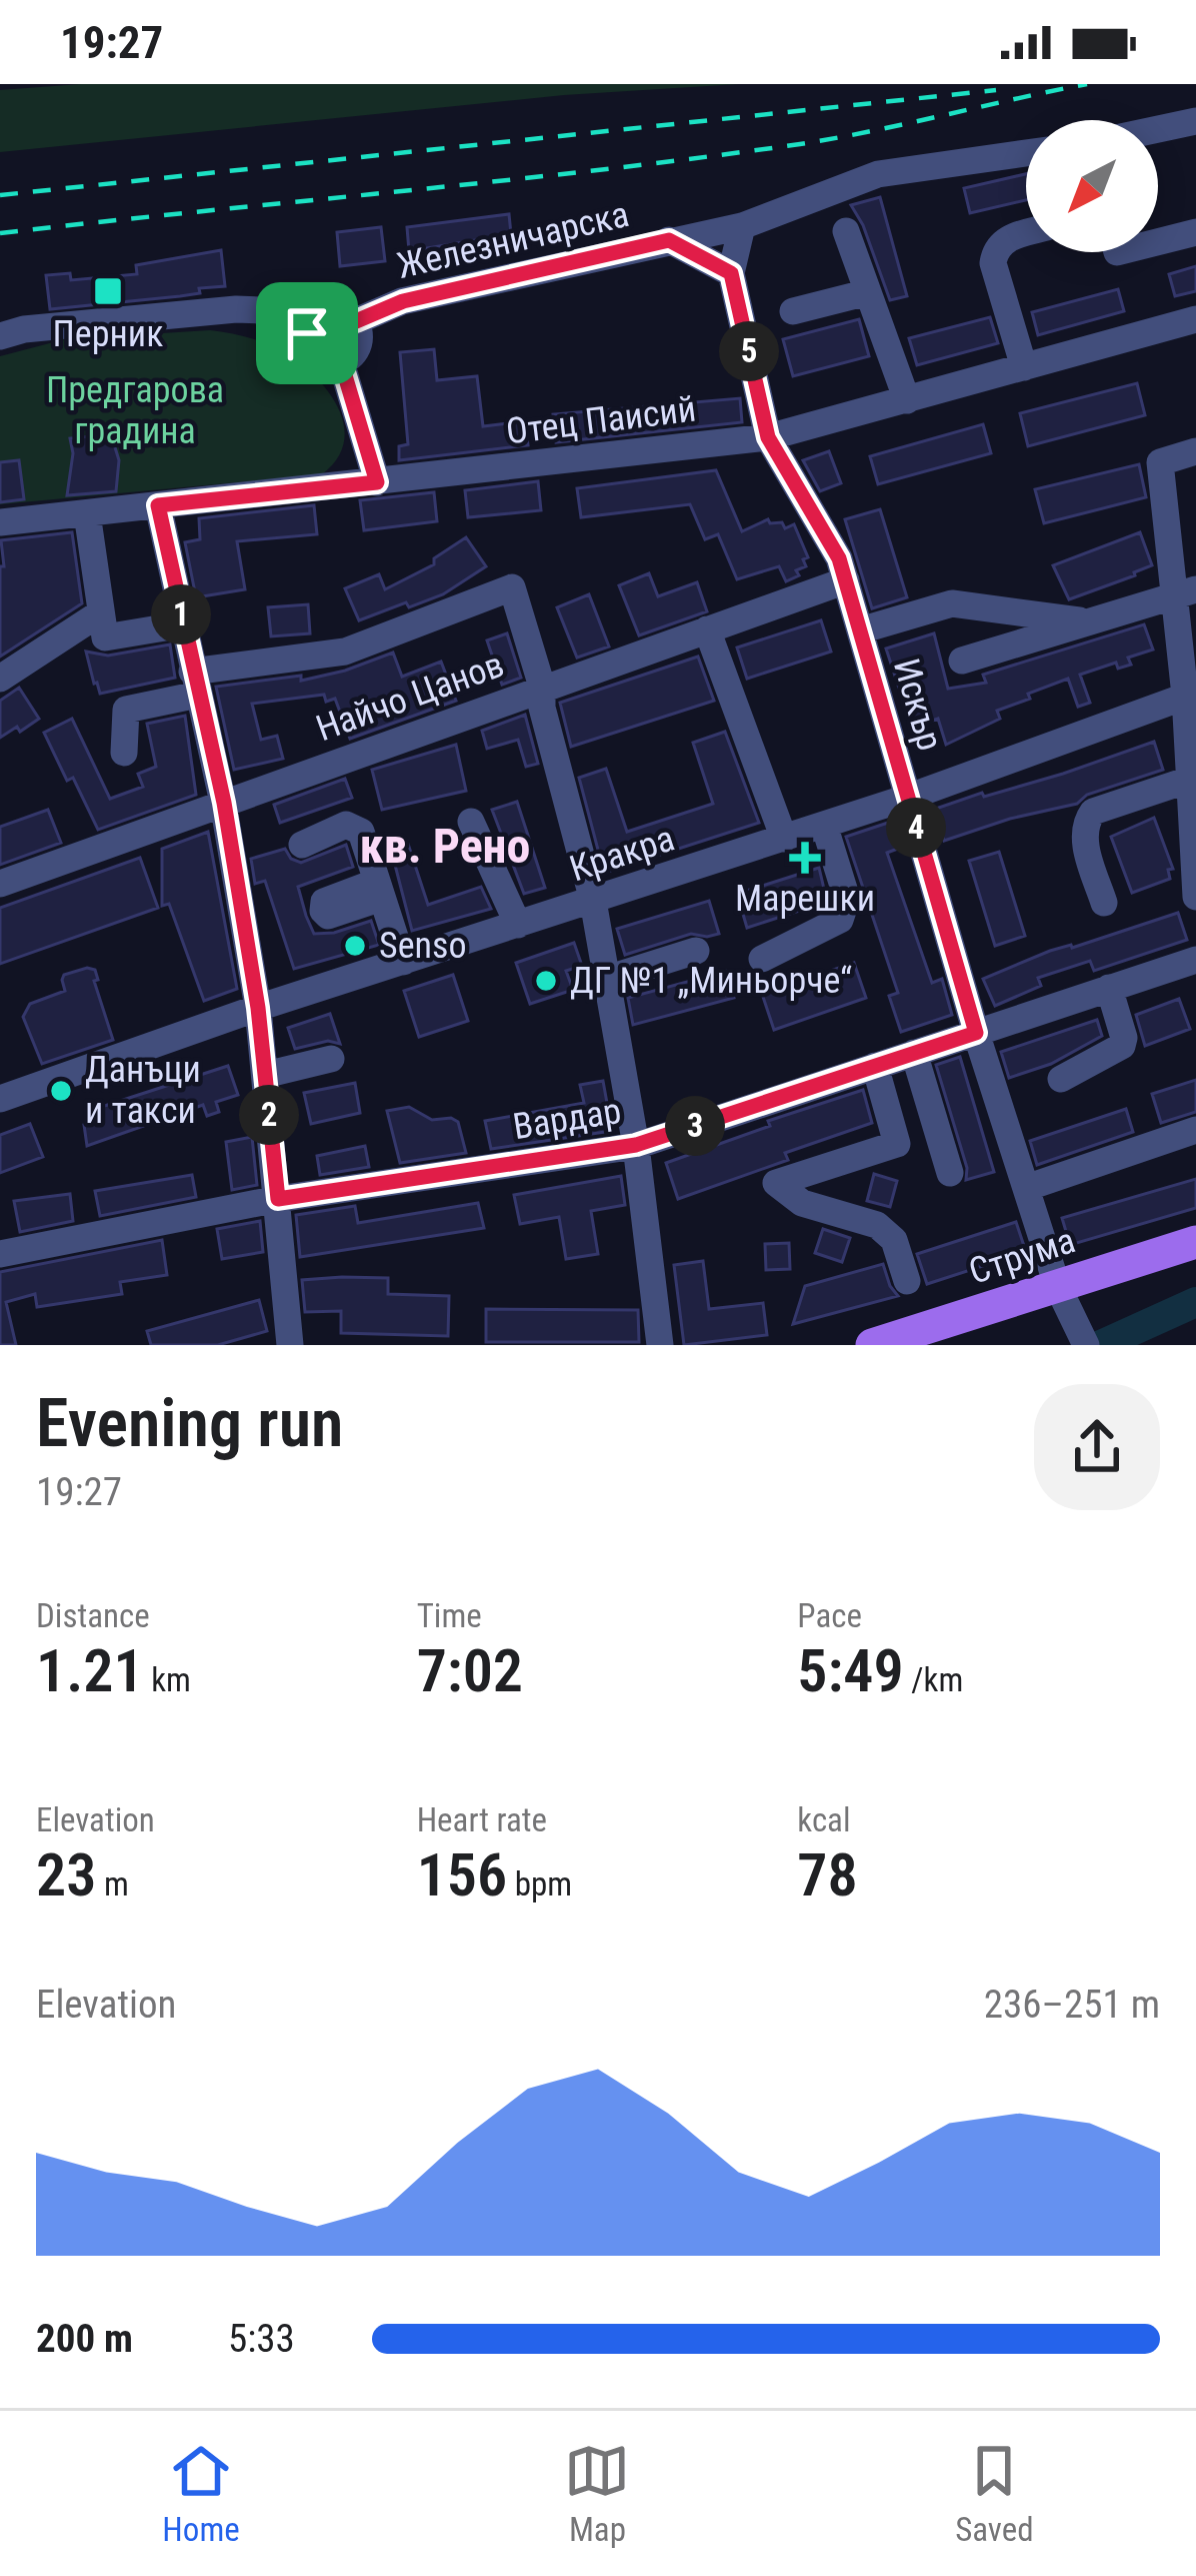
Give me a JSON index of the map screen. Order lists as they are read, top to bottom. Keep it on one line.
{"streets":{"main road":["Струма"],"street":["Железничарска","Отец Паисий","Найчо Цанов","Искър","Кракра","Вардар"]},"crossings":[["Железничарска","Искър"],["Отец Паисий","Искър"],["Найчо Цанов","Искър"],["Искър","Кракра"],["Искър","Вардар"],["Искър","Струма"]],"districts":["кв. Рено"],"parks":["Предгарова градина"],"places":{"transit":["Перник"],"health":["Марешки"],"other":["Senso","ДГ №1 „Миньорче“","Данъци и такси"]},"north":"bottom left","page":{"status":"19:27","pins":["5","1","4","2","3"],"heading":["Evening run","19:27"],"stats":[["Distance","1.21 km"],["Time","7:02"],["Pace","5:49 /km"],["Elevation","23 m"],["Heart rate","156 bpm"],["kcal","78"]],"chart":["Elevation","236–251 m"],"list":[{"name":"200 m","note":"5:33"}],"tabs":["Home","Map","Saved"]}}
